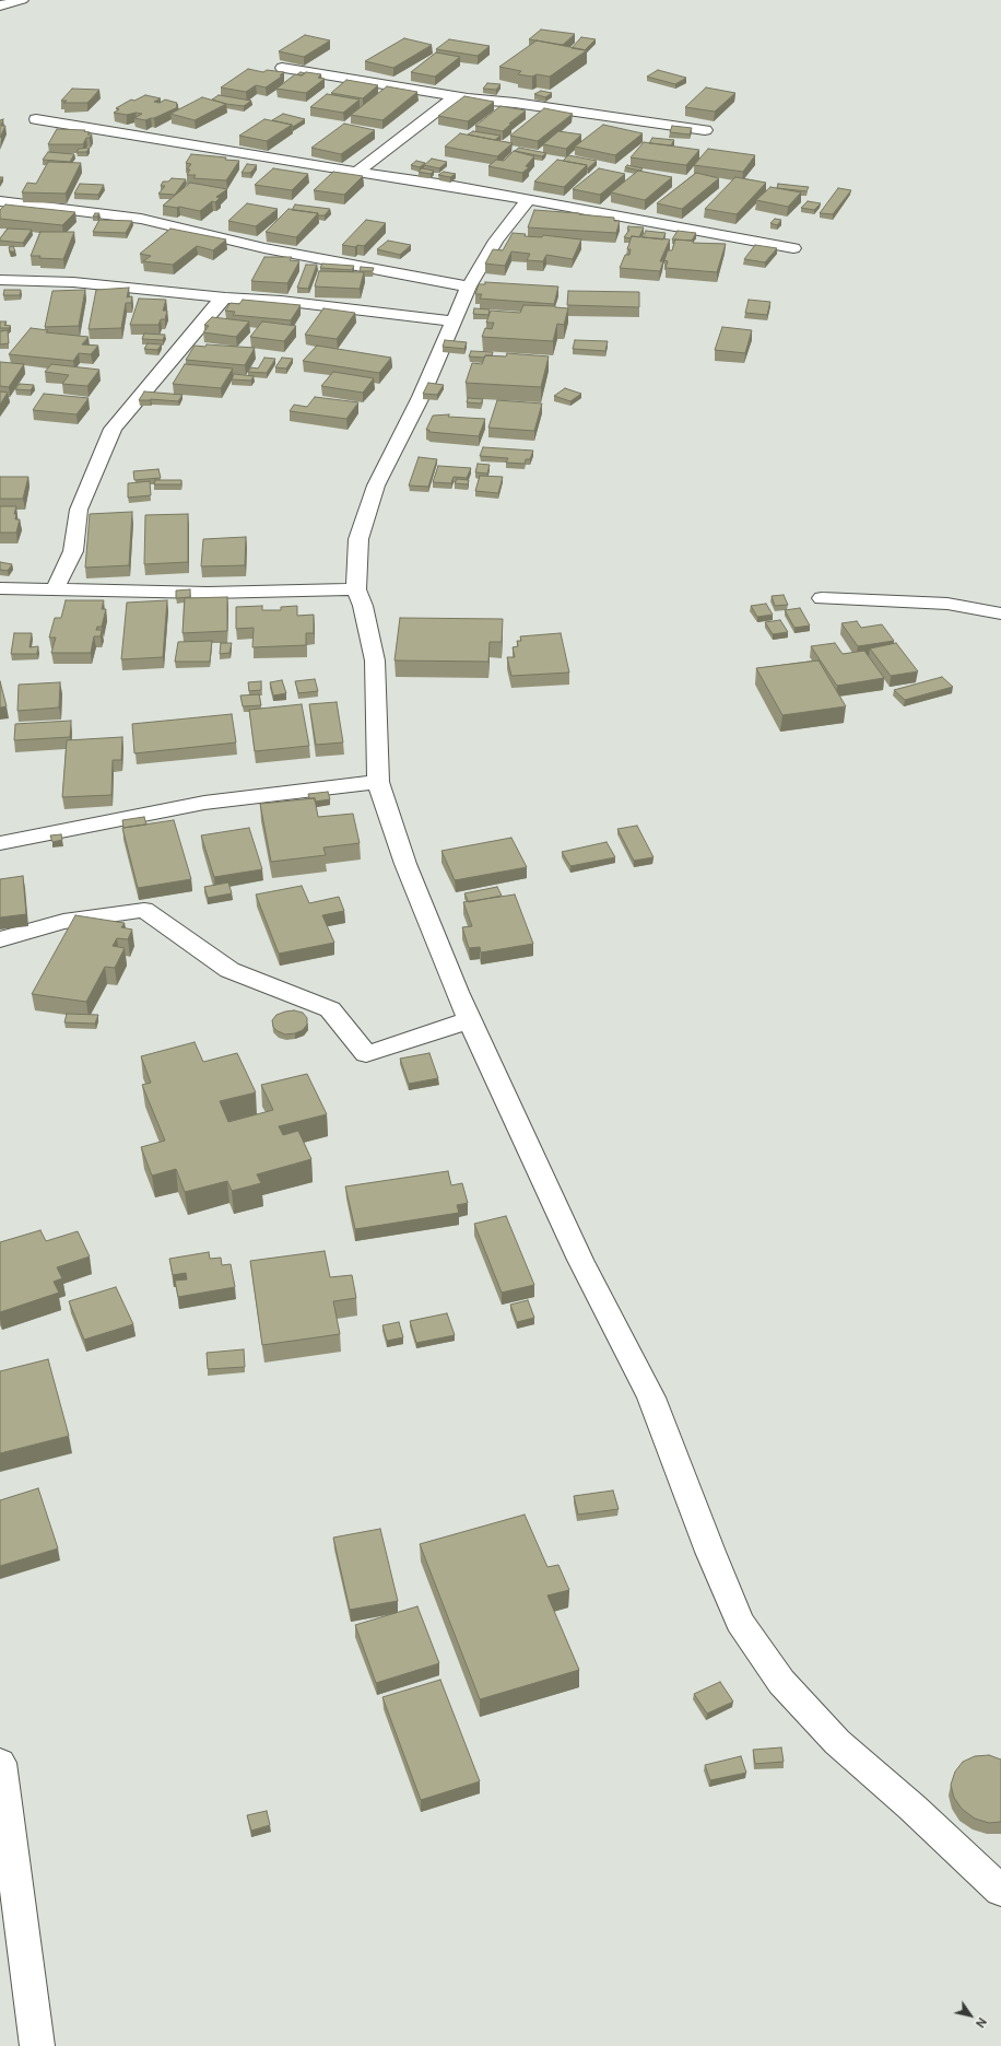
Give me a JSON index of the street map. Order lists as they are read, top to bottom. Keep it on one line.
{"north":"bottom right"}
